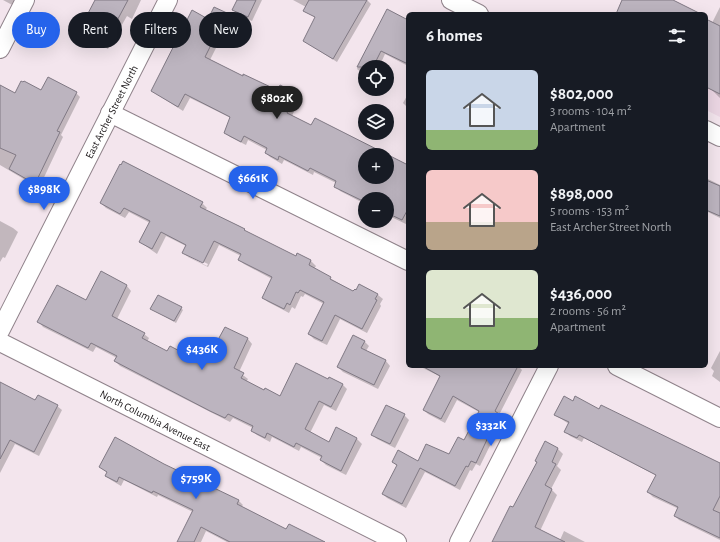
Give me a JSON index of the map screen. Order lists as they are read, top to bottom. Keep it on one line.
{"streets":{"street":["East Archer Street North","North Columbia Avenue East"]},"page":{"chip":["Buy","Rent","Filters","New"],"heading":"6 homes","map_buttons":["+","−"],"list":[{"name":"$802,000","note":"3 rooms · 104 m² · Apartment"},{"name":"$898,000","note":"5 rooms · 153 m² · East Archer Street North"},{"name":"$436,000","note":"2 rooms · 56 m² · Apartment"}],"price":["$802K","$661K","$898K","$436K","$332K","$759K"]}}
